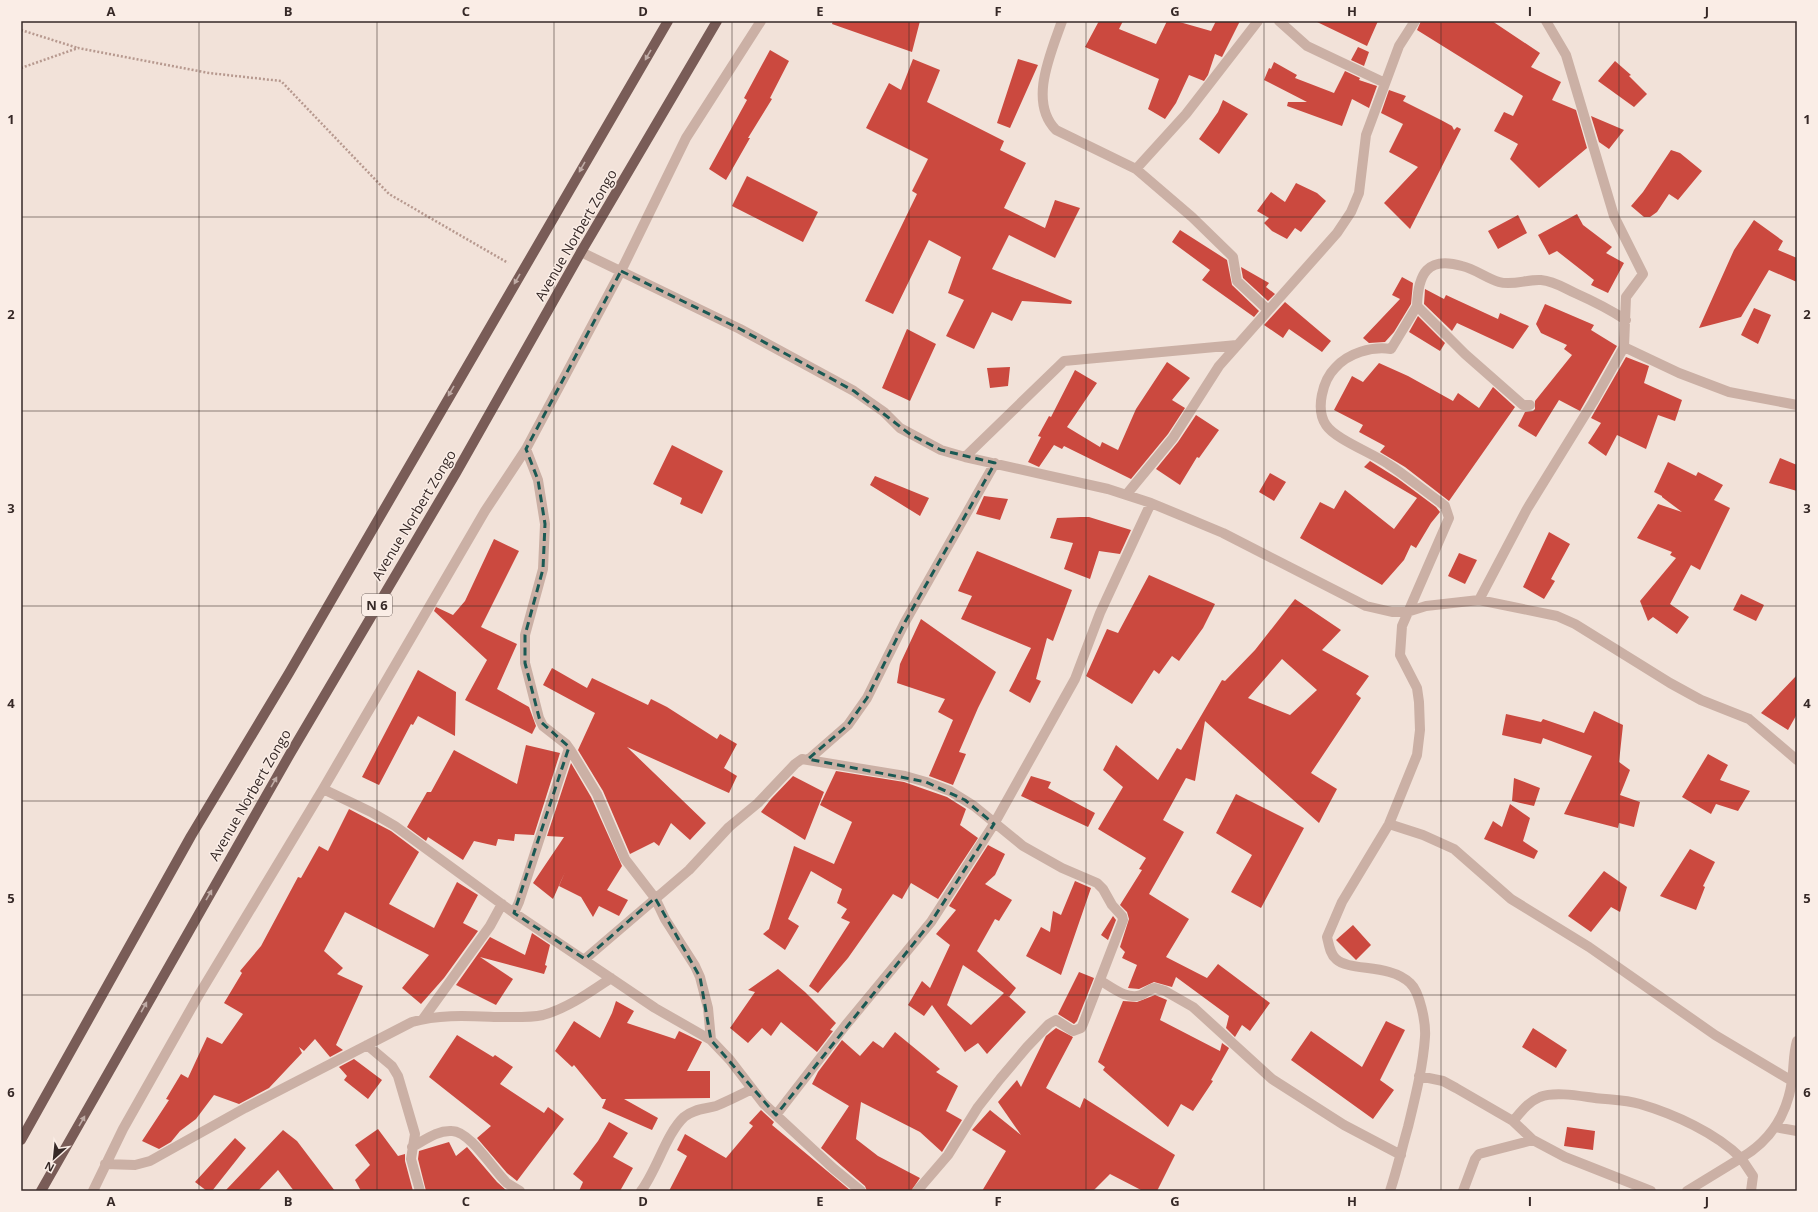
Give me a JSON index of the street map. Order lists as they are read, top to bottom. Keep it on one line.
{"streets":{"main road":["Avenue Norbert Zongo","N 6"]},"north":"bottom left","grid":{"columns":["A","B","C","D","E","F","G","H","I","J"],"rows":["1","2","3","4","5","6"]}}
